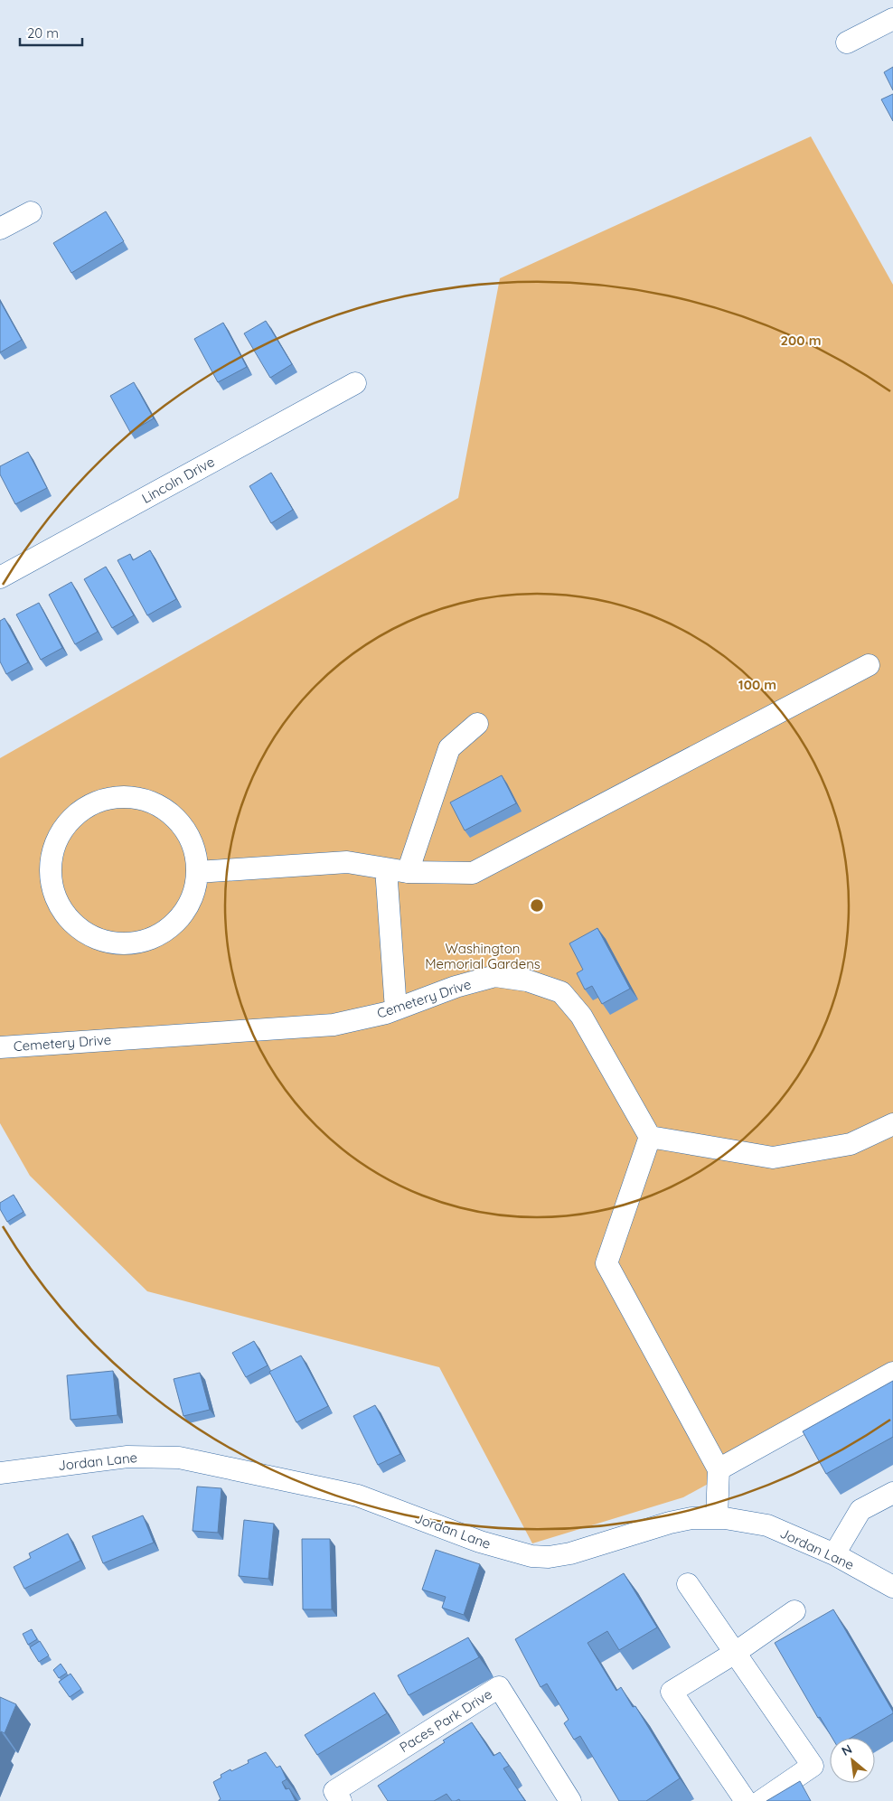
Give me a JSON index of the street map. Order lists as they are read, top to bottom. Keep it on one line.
{"streets":{"street":["Lincoln Drive","Cemetery Drive","Jordan Lane","Paces Park Drive"]},"parks":["Washington Memorial Gardens"],"scale_bar":"20 m","north":"top left","rings":["200 m","100 m"]}
